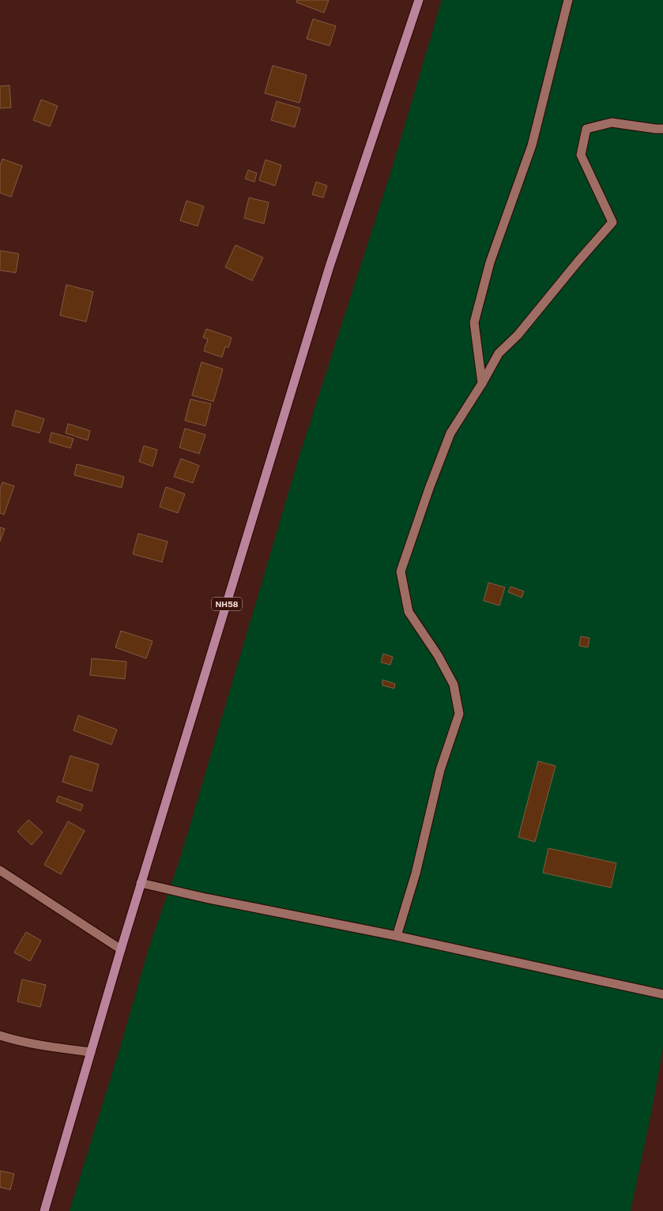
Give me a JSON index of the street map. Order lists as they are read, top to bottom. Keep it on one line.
{"streets":{"main road":["NH58"]}}
